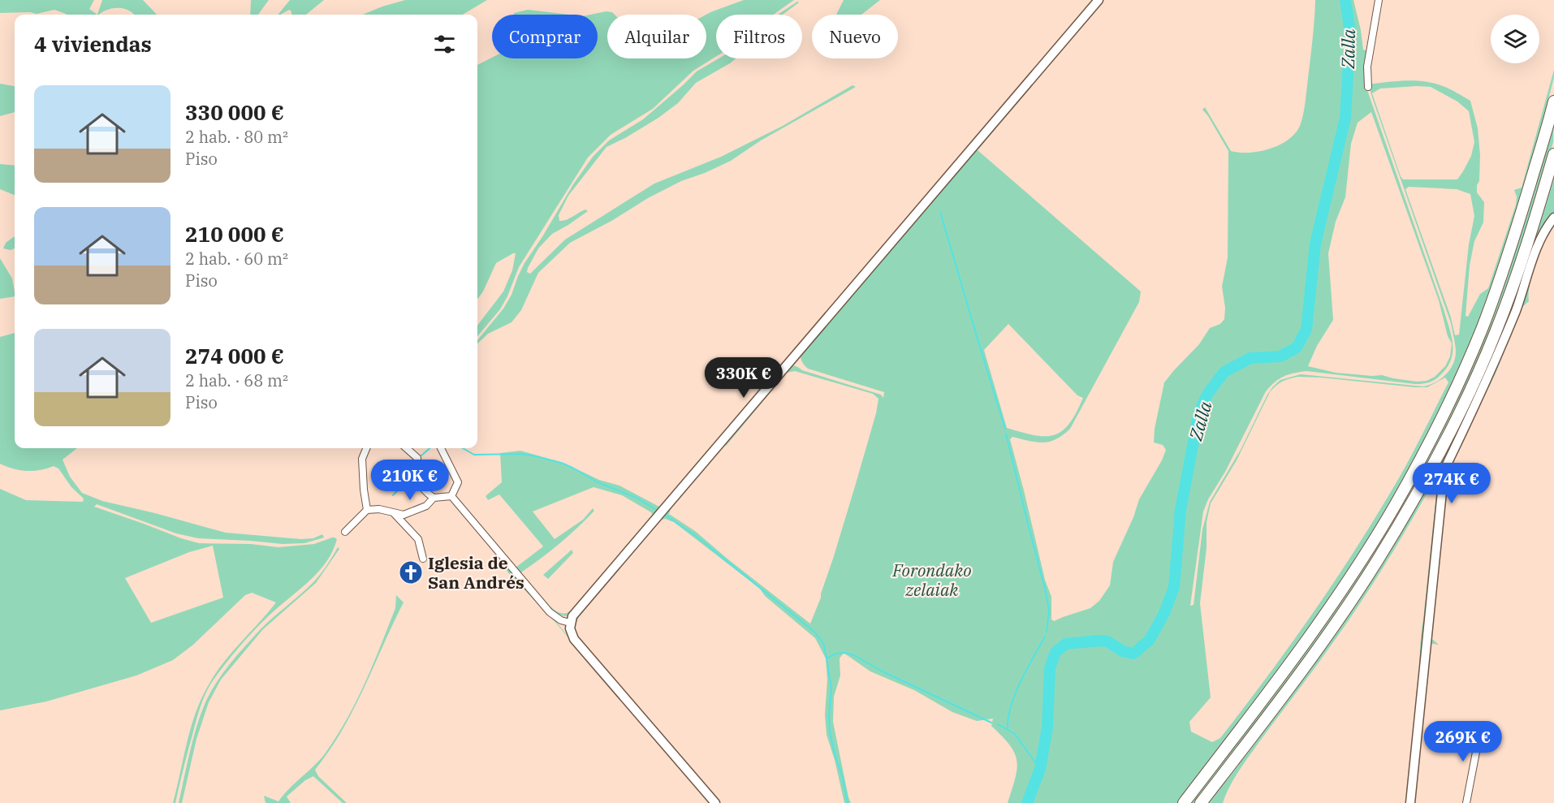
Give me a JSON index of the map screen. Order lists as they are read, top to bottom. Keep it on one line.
{"water":["Zalla"],"parks":["Forondako zelaiak"],"places":{"church":["Iglesia de San Andrés"]},"page":{"chip":["Comprar","Alquilar","Filtros","Nuevo"],"heading":"4 viviendas","list":[{"name":"330 000 €","note":"2 hab. · 80 m² · Piso"},{"name":"210 000 €","note":"2 hab. · 60 m² · Piso"},{"name":"274 000 €","note":"2 hab. · 68 m² · Piso"}],"price":["330K €","210K €","274K €","269K €"]}}
